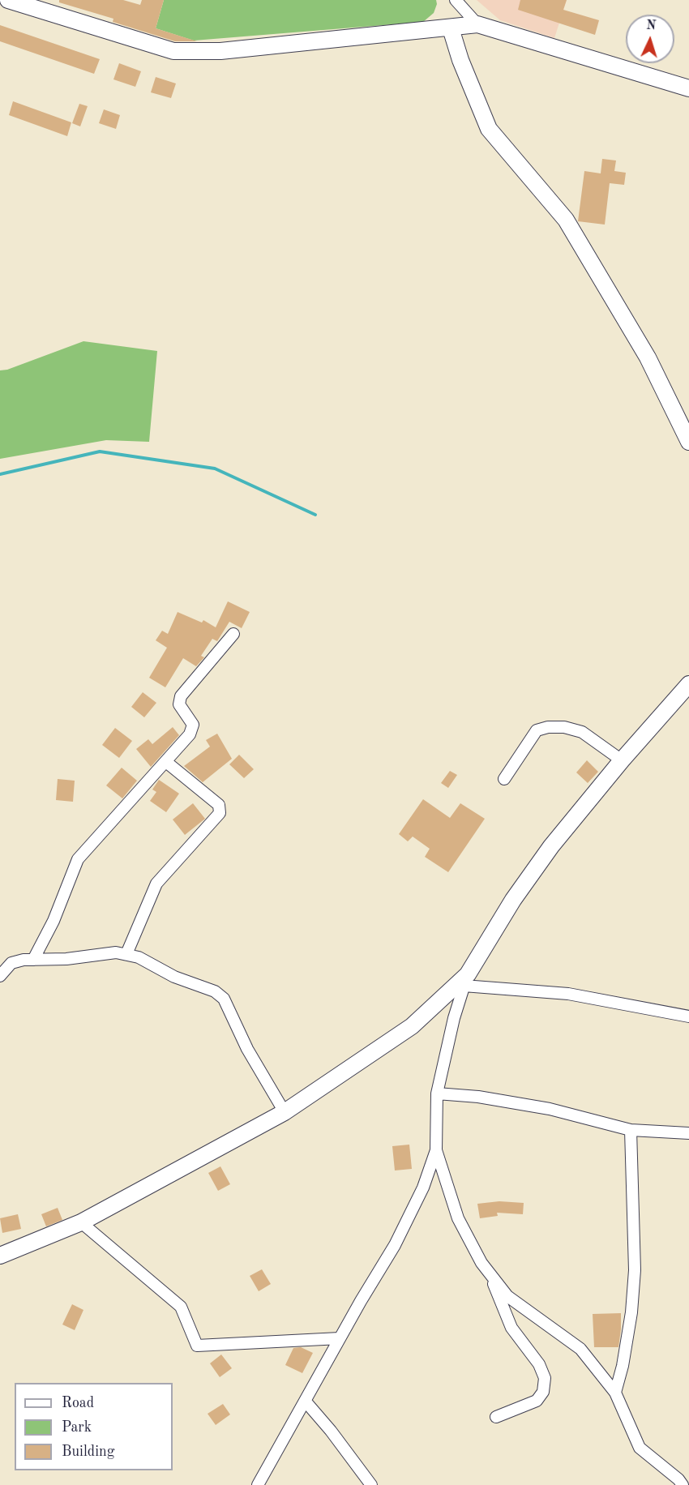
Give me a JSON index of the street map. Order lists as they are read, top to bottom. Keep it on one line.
{"legend":["Road","Park","Building"],"north":"top"}
